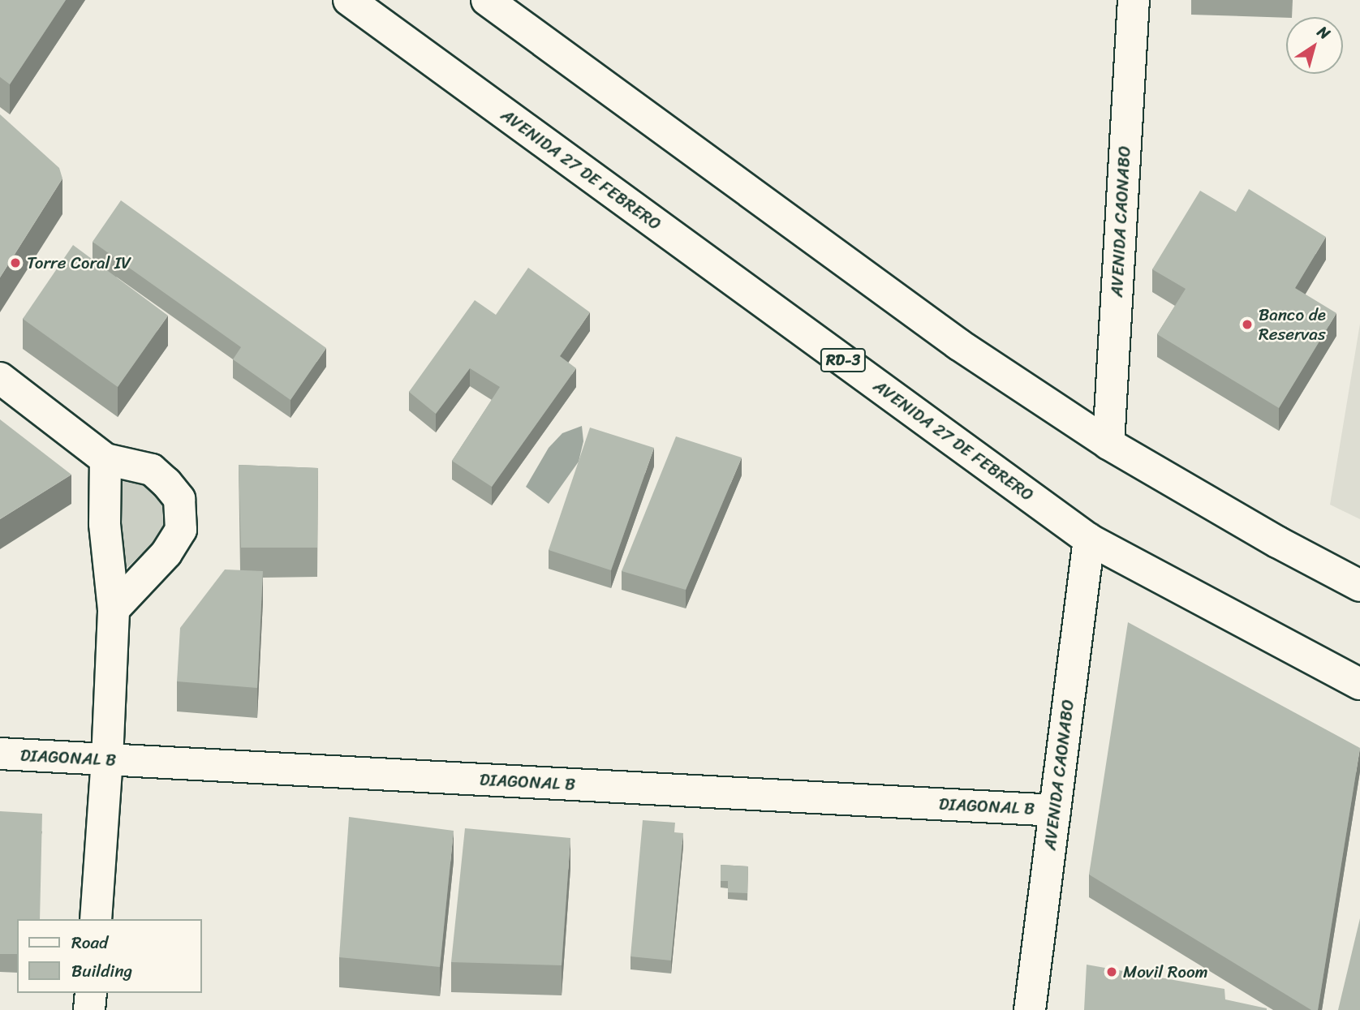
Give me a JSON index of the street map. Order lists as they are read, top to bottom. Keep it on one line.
{"streets":{"main road":["AVENIDA 27 DE FEBRERO","AVENIDA CAONABO","RD-3","DIAGONAL B"]},"crossings":[["AVENIDA 27 DE FEBRERO","AVENIDA CAONABO"],["AVENIDA CAONABO","DIAGONAL B"]],"places":["Torre Coral IV","Banco de Reservas","Movil Room"],"legend":["Road","Building"],"north":"top right"}
